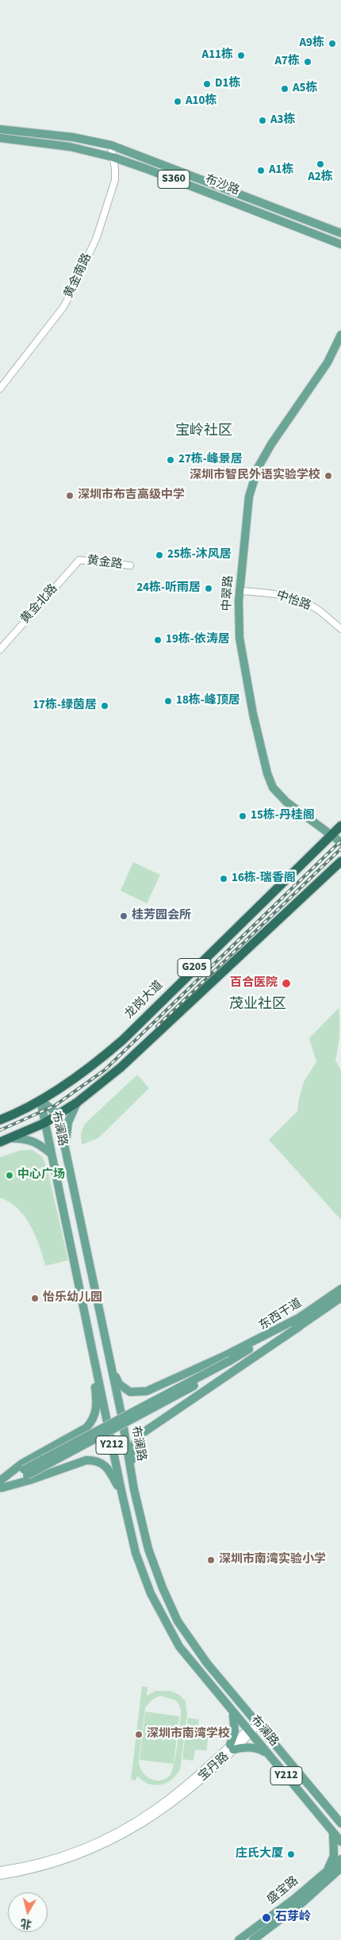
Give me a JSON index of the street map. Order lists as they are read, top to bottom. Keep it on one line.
{"streets":{"highway":["G205","龙岗大道"],"main road":["S360","布沙路","中翠路","布澜路","东西干道","Y212","盛宝路"],"street":["黄金南路","黄金路","中怡路","黄金北路","宝丹路"]},"crossings":[["布沙路","黄金南路"],["黄金路","黄金北路"],["中翠路","中怡路"],["中翠路","龙岗大道"],["G205","布澜路"],["龙岗大道","布澜路"],["布澜路","宝丹路"]],"districts":["宝岭社区","茂业社区"],"places":["A9栋","A11栋","A7栋","D1栋","A5栋","A10栋","A3栋","A2栋","A1栋","27栋-峰景居","深圳市智民外语实验学校","深圳市布吉高级中学","25栋-沐风居","24栋-听雨居","19栋-依涛居","18栋-峰顶居","17栋-绿茵居","15栋-丹桂阁","16栋-瑞香阁","桂芳园会所","百合医院","中心广场","怡乐幼儿园","深圳市南湾实验小学","深圳市南湾学校","庄氏大厦","石芽岭"],"north":"bottom"}
